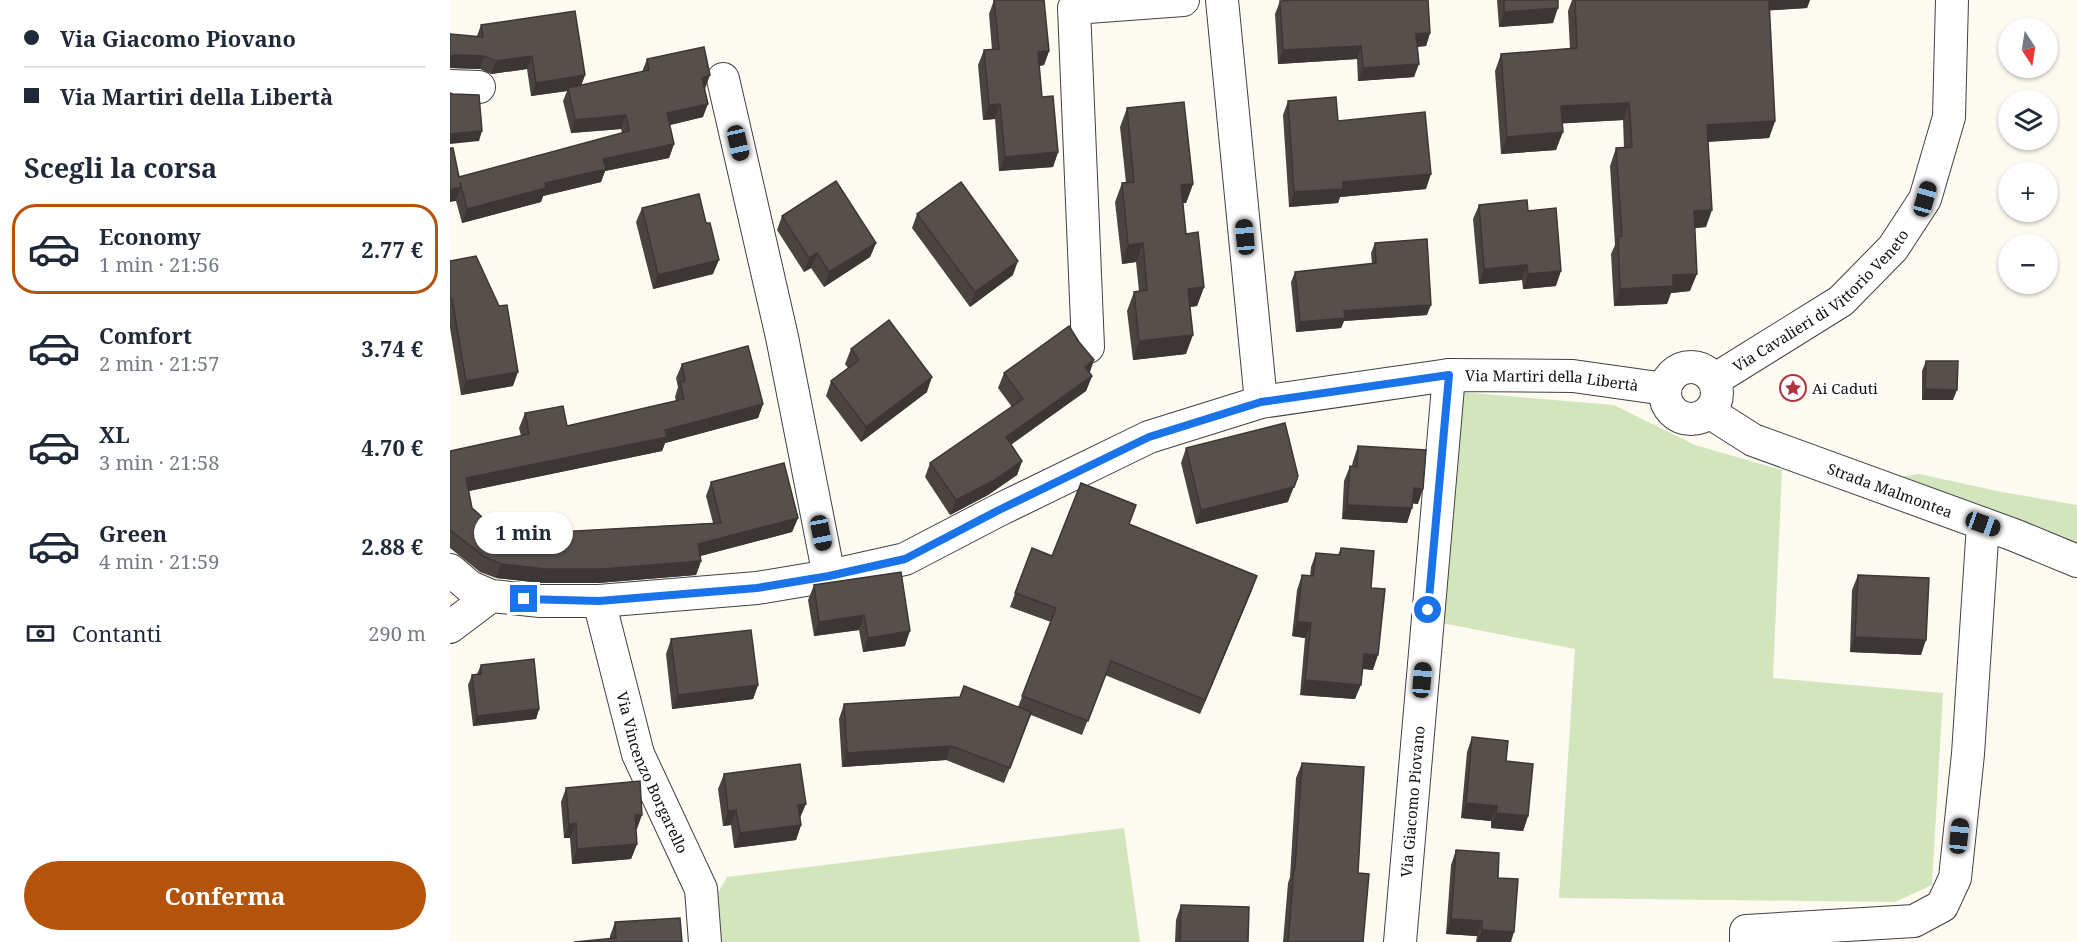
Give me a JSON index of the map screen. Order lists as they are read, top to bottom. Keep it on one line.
{"streets":{"street":["Via Cavalieri di Vittorio Veneto","Via Martiri della Libertà","Strada Malmontea","Via Vincenzo Borgarello","Via Giacomo Piovano"]},"crossings":[["Via Cavalieri di Vittorio Veneto","Via Martiri della Libertà"],["Via Cavalieri di Vittorio Veneto","Strada Malmontea"],["Via Martiri della Libertà","Strada Malmontea"],["Via Martiri della Libertà","Via Vincenzo Borgarello"],["Via Martiri della Libertà","Via Giacomo Piovano"]],"places":{"place":["Ai Caduti"]},"north":"bottom","page":{"banner":["Via Giacomo Piovano","Via Martiri della Libertà"],"map_buttons":["+","−"],"heading":"Scegli la corsa","list":[{"name":"Economy","note":"1 min · 21:56","value":"2.77 €"},{"name":"Comfort","note":"2 min · 21:57","value":"3.74 €"},{"name":"XL","note":"3 min · 21:58","value":"4.70 €"},{"name":"Green","note":"4 min · 21:59","value":"2.88 €"}],"bubble":"1 min","pay":["Contanti","290 m"],"buttons":"Conferma"}}
